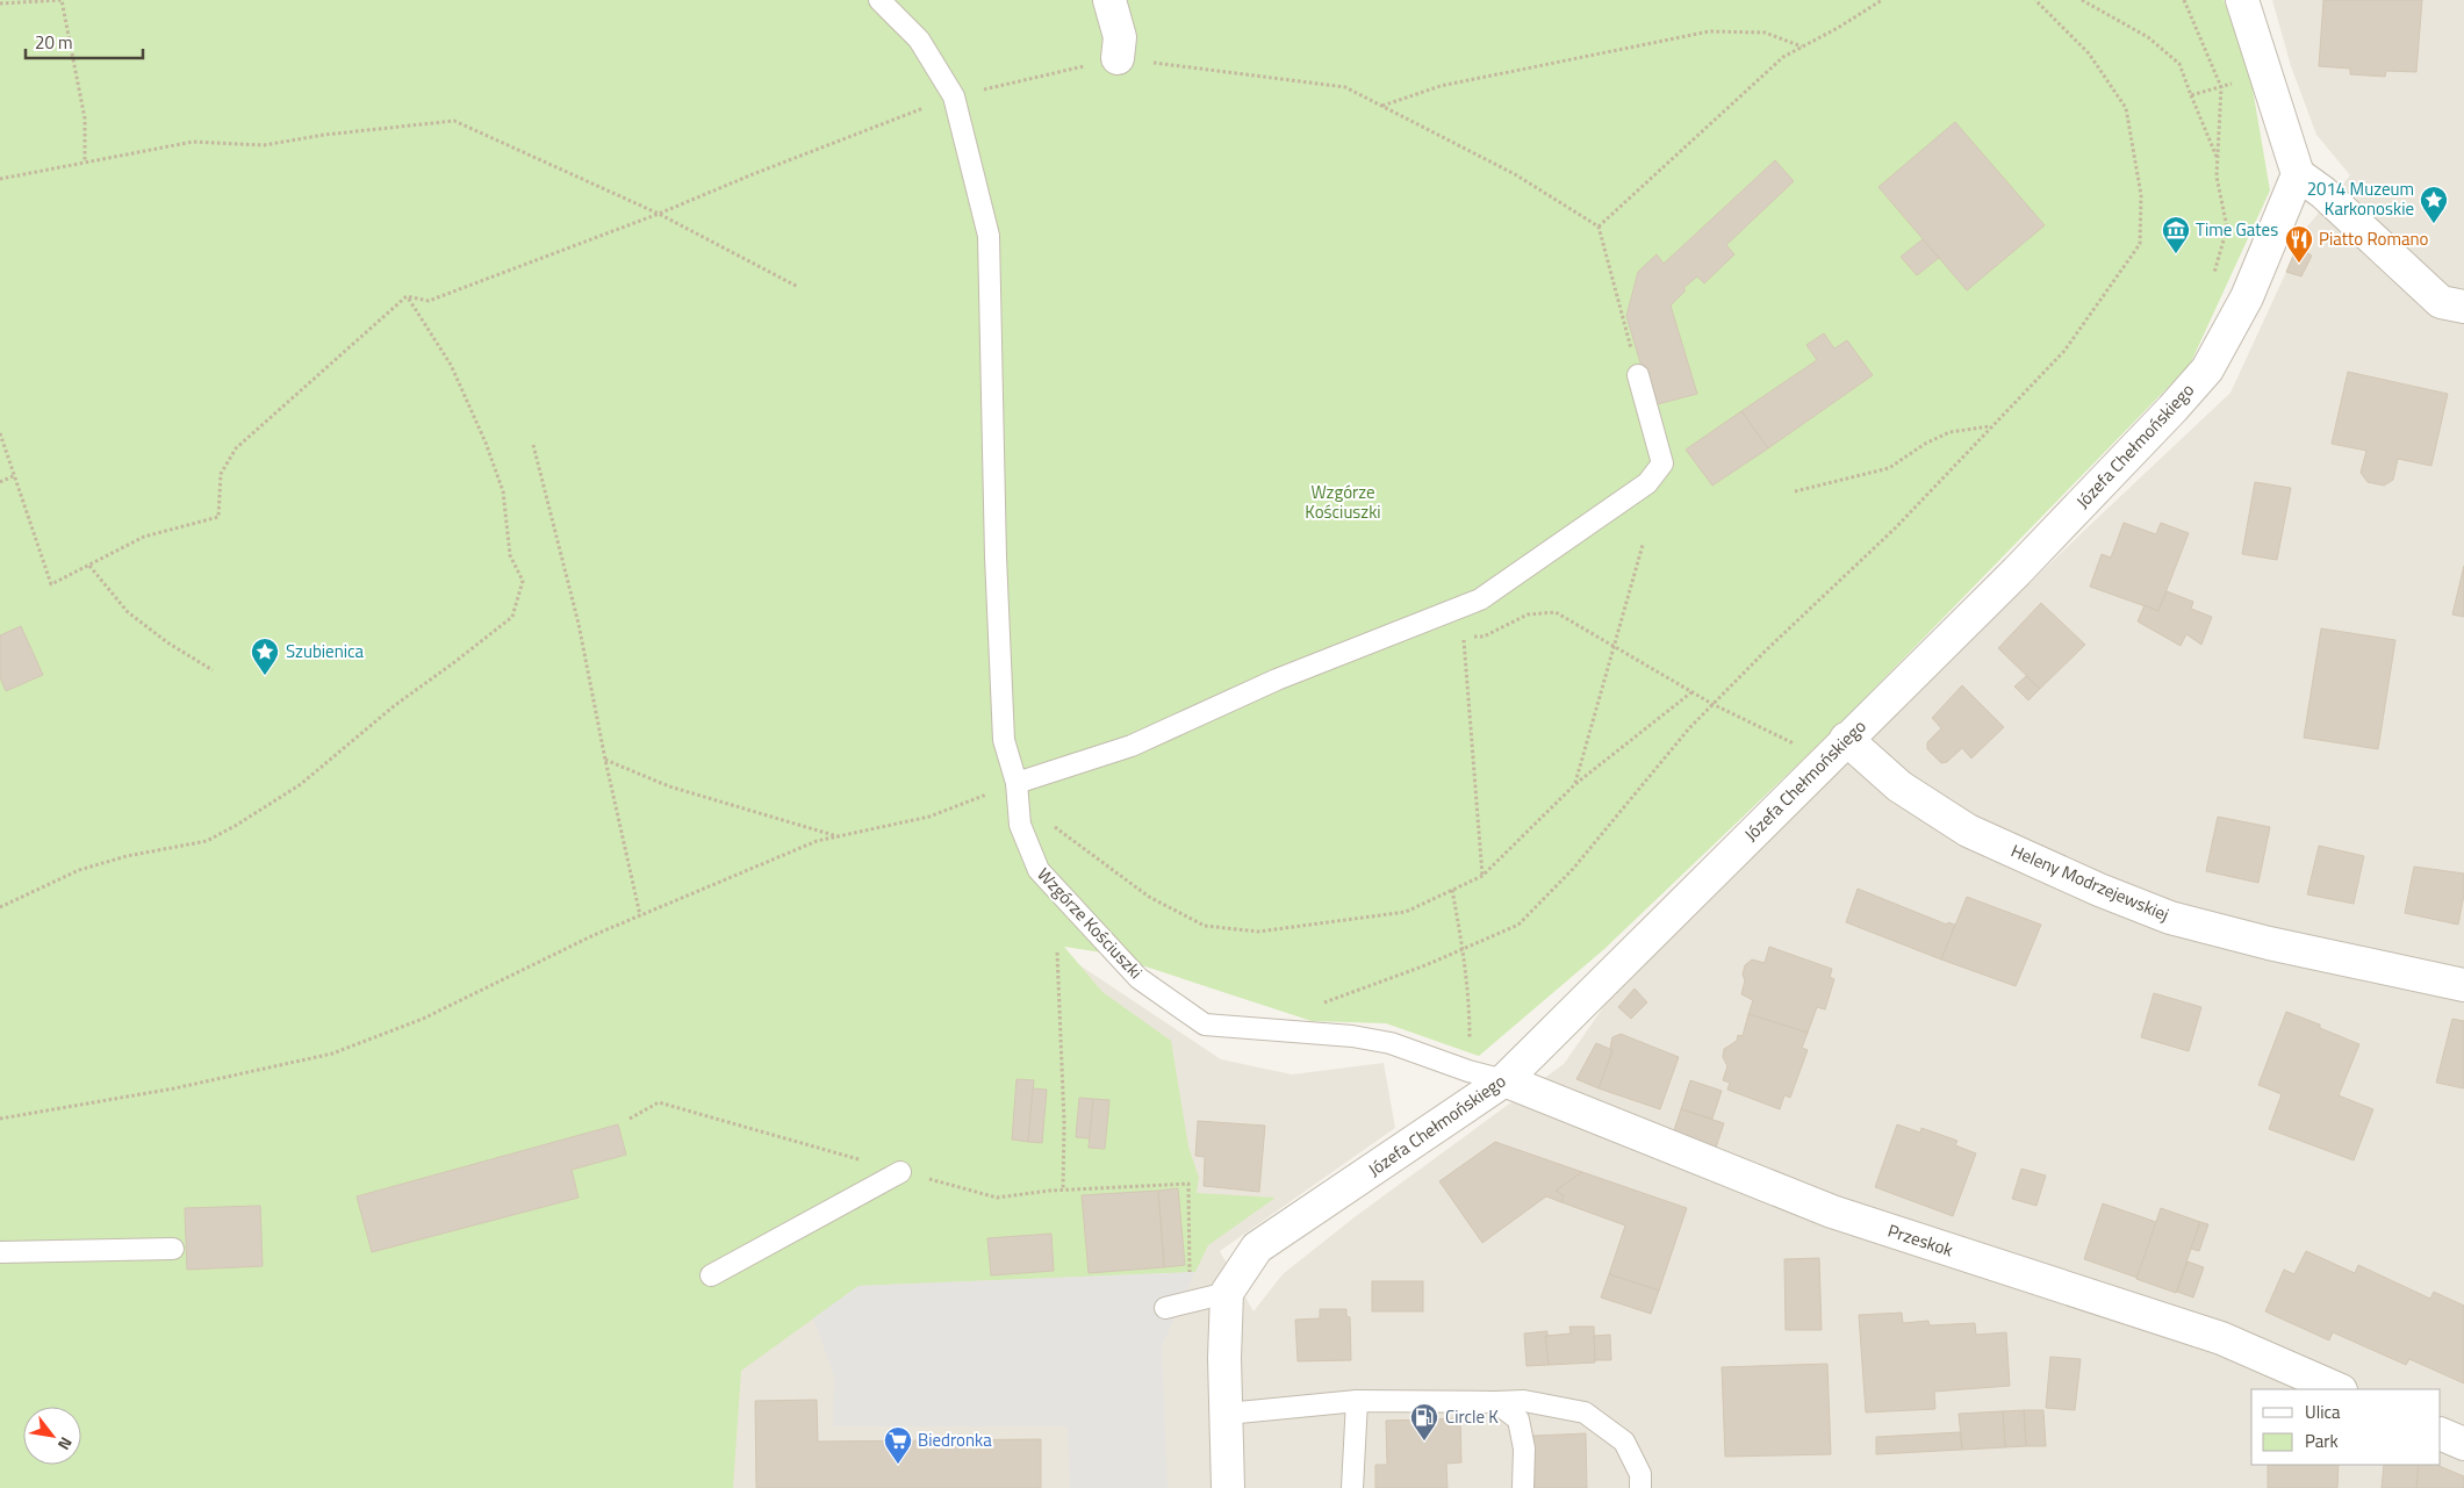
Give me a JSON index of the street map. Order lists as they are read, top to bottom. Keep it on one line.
{"streets":{"street":["Józefa Chełmońskiego","Heleny Modrzejewskiej","Przeskok"],"lane":["Wzgórze Kościuszki"]},"crossings":[["Józefa Chełmońskiego","Heleny Modrzejewskiej"],["Józefa Chełmońskiego","Wzgórze Kościuszki"],["Józefa Chełmońskiego","Przeskok"],["Wzgórze Kościuszki","Przeskok"]],"parks":["Wzgórze Kościuszki"],"places":{"place":["2014 Muzeum Karkonoskie","Szubienica"],"museum":["Time Gates"],"restaurant":["Piatto Romano"],"fuel station":["Circle K"],"supermarket":["Biedronka"]},"legend":["Ulica","Park"],"scale_bar":"20 m","north":"bottom right"}
